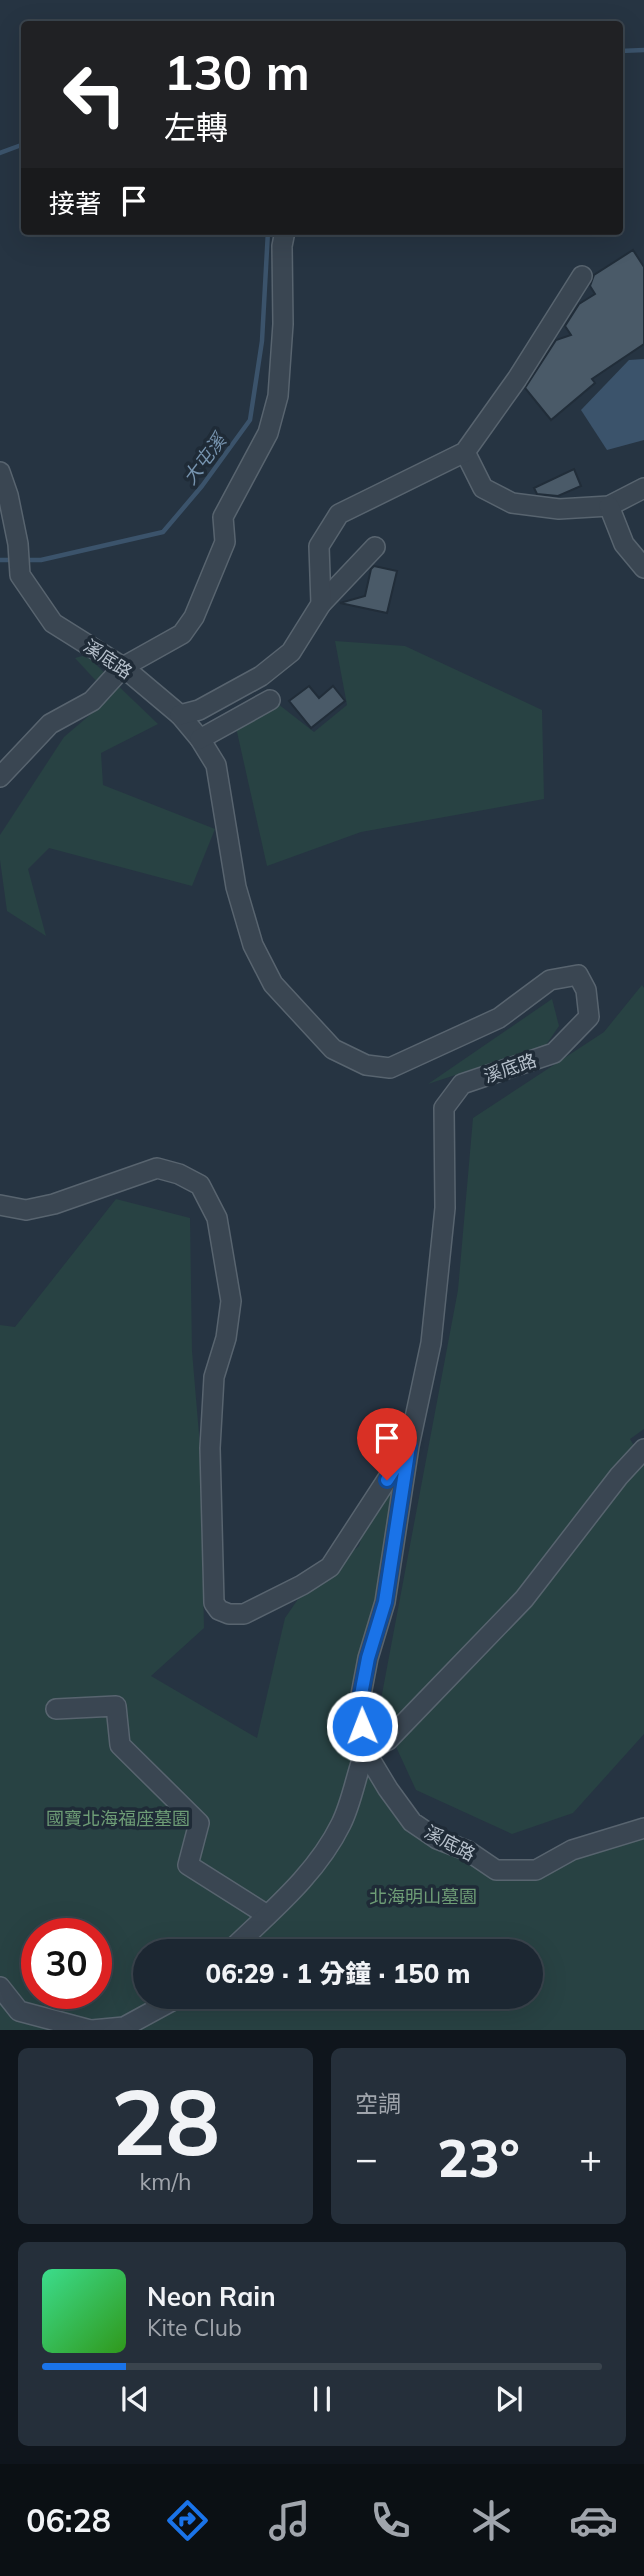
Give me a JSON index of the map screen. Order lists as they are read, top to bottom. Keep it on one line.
{"streets":{"street":["溪底路"]},"water":["大屯溪"],"parks":["國寶北海福座墓園","北海明山墓園"],"page":{"turn":["130 m","左轉"],"then":"接著","limit":"30","trip":"06:29 · 1 分鐘 · 150 m","tile":[["28","km/h"],"空調"],"heat":["−","23°","+"],"song":["Neon Rain","Kite Club"],"tabs":"06:28"}}
